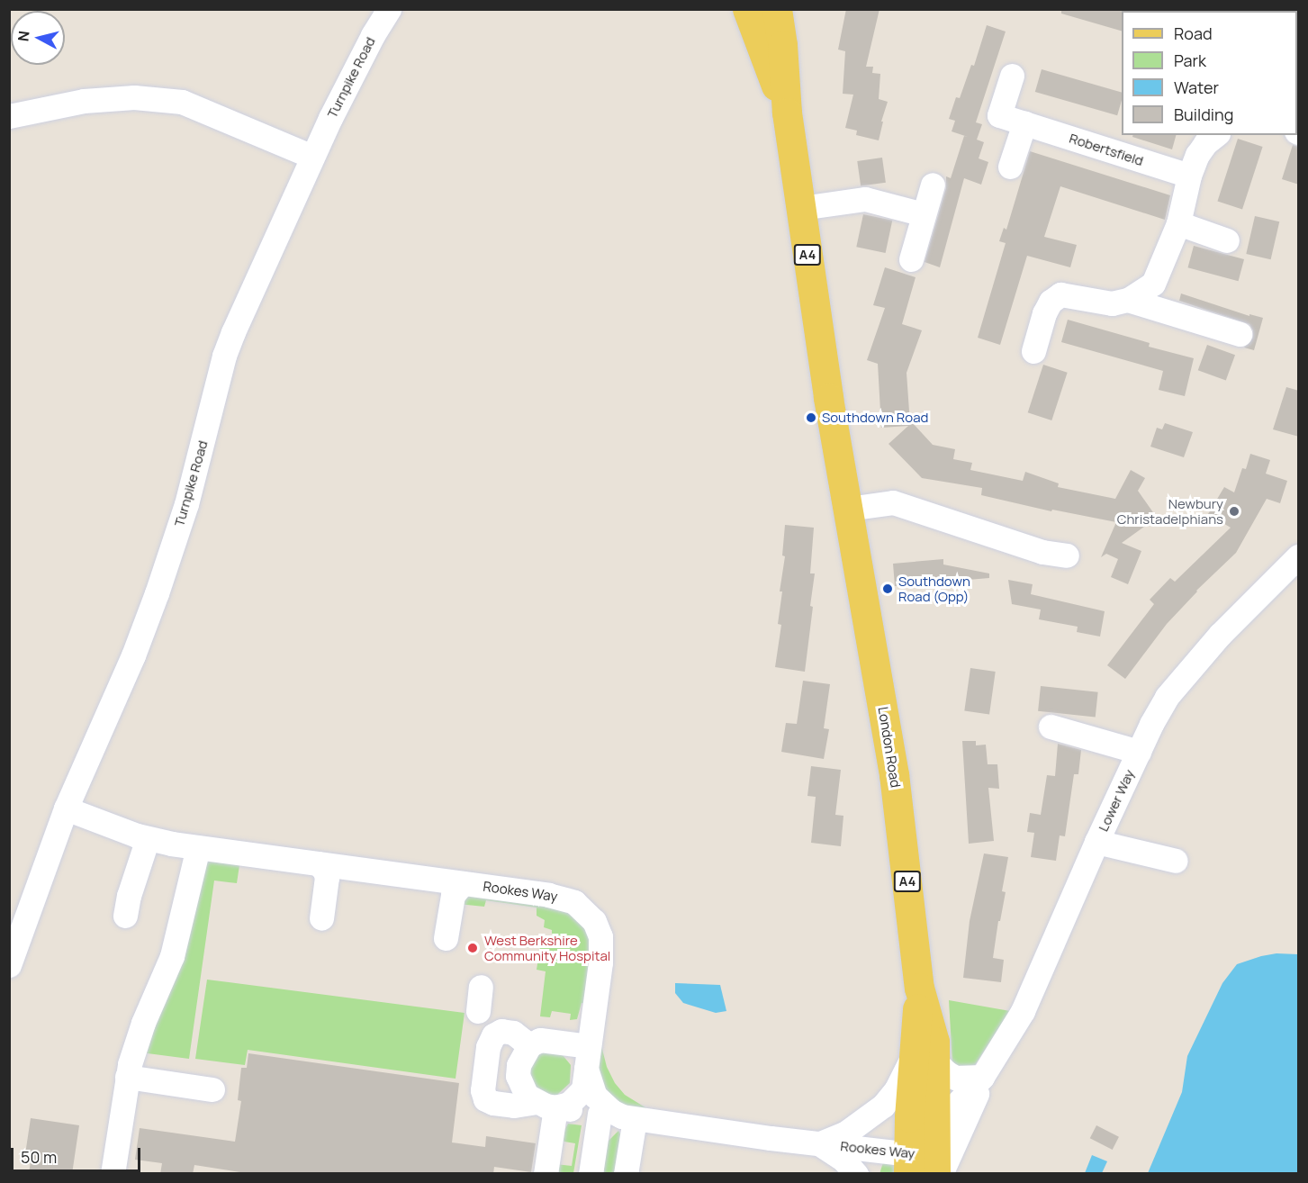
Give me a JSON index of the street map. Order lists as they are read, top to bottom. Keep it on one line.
{"streets":{"main road":["A4","London Road"],"street":["Turnpike Road","Robertsfield","Lower Way","Rookes Way"]},"crossings":[["Turnpike Road","Rookes Way"],["A4","London Road"],["London Road","Lower Way"],["London Road","Rookes Way"],["Lower Way","Rookes Way"]],"places":["Southdown Road","Newbury Christadelphians","Southdown Road (Opp)","West Berkshire Community Hospital"],"legend":["Road","Park","Water","Building"],"scale_bar":"50 m","north":"left"}
